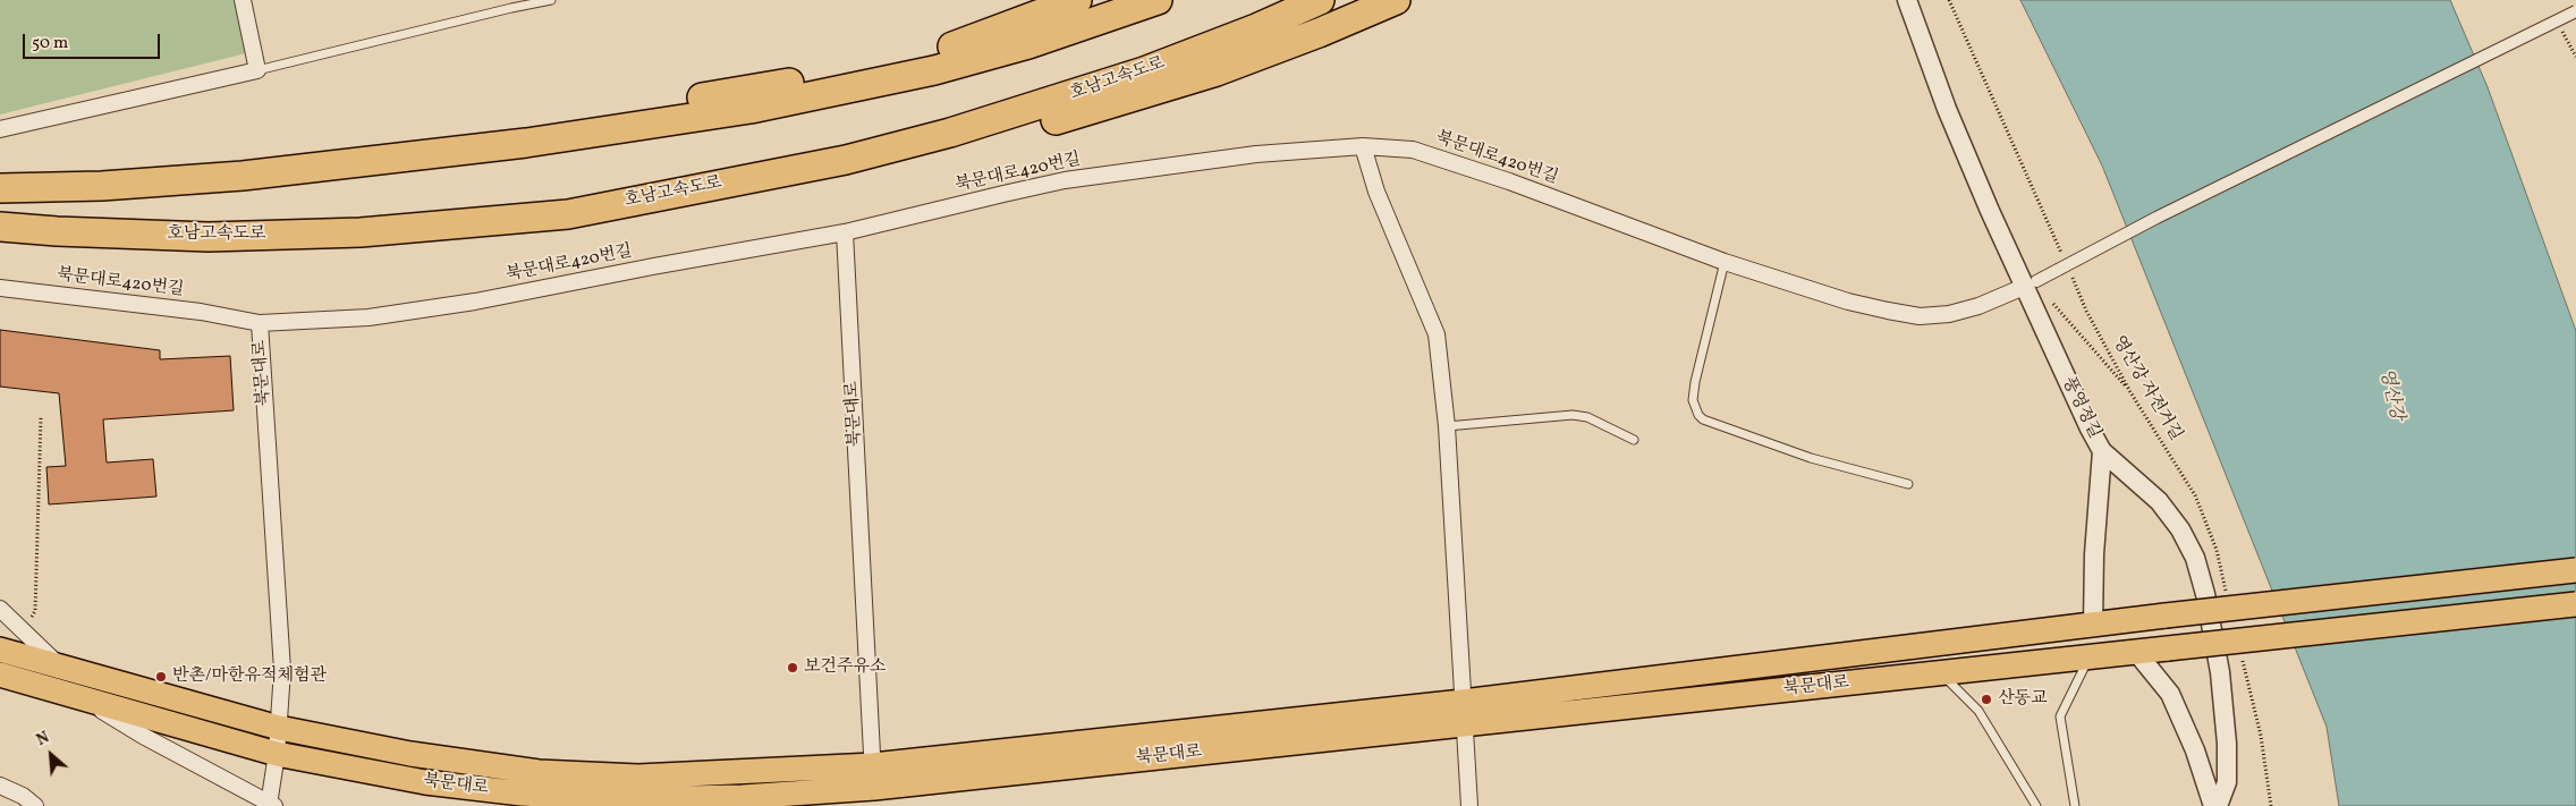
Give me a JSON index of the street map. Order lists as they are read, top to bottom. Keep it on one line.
{"streets":{"highway":["호남고속도로"],"main road":["북문대로"],"street":["북문대로420번길","풍영정길"],"path":["영산강 자전거길"]},"crossings":[["북문대로420번길","북문대로"],["북문대로420번길","풍영정길"]],"water":["영산강"],"places":["보건주유소","반촌/마한유적체험관","산동교"],"scale_bar":"50 m","north":"top left"}
